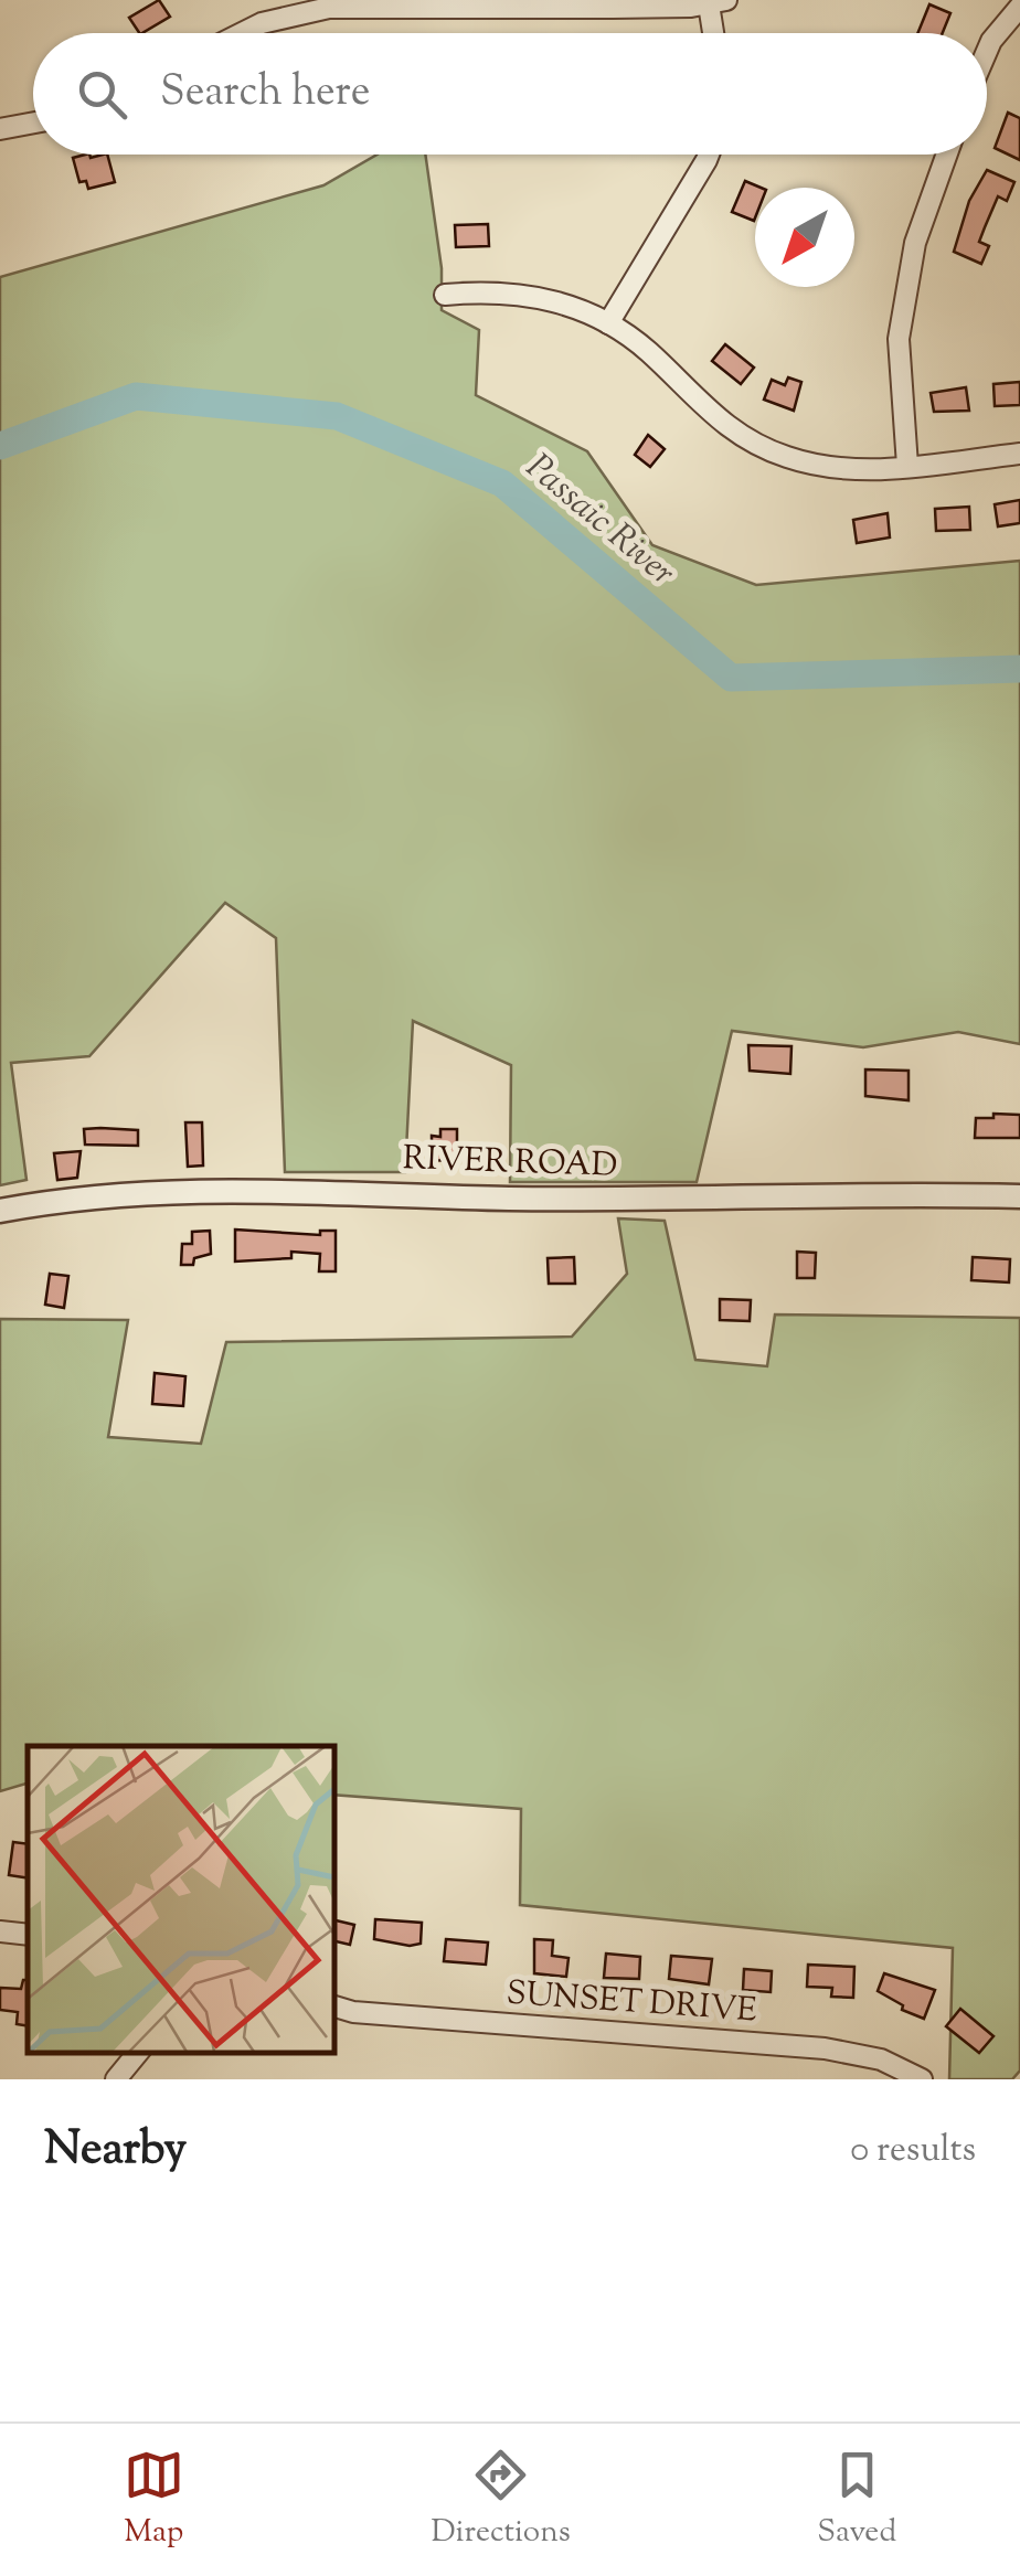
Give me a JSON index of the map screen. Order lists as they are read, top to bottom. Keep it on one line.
{"streets":{"street":["RIVER ROAD","SUNSET DRIVE"]},"water":["Passaic River"],"north":"bottom left","page":{"search":"Search here","heading":["Nearby","0 results"],"nav":["Map","Directions","Saved"]}}
